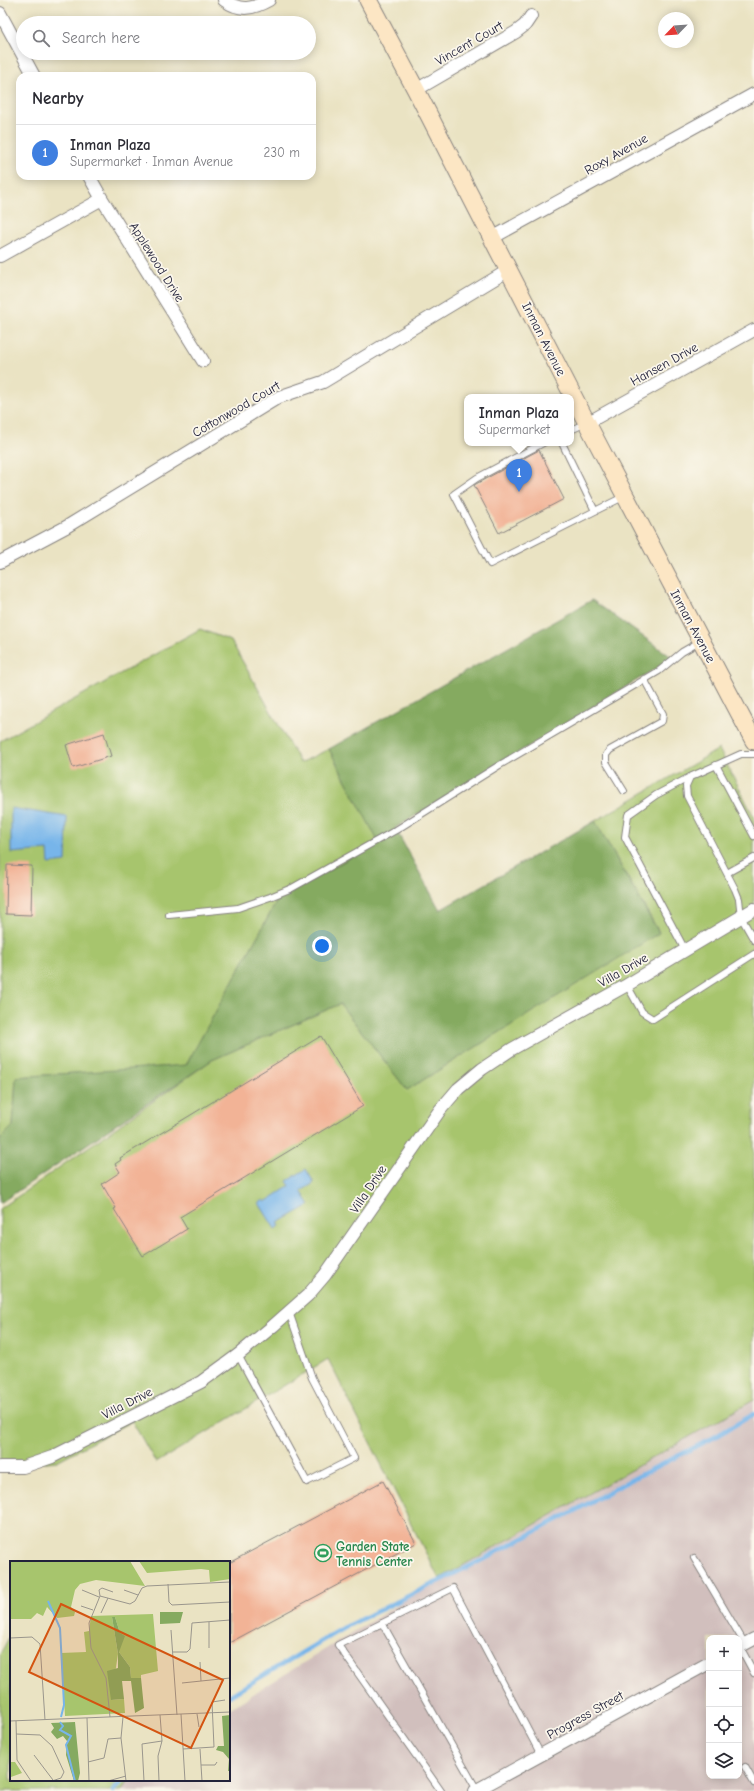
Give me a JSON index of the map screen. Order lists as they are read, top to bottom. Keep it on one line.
{"streets":{"main road":["Inman Avenue"],"street":["Vincent Court","Roxy Avenue","Applewood Drive","Hansen Drive","Cottonwood Court","Villa Drive","Progress Street"]},"crossings":[["Vincent Court","Inman Avenue"],["Roxy Avenue","Inman Avenue"],["Inman Avenue","Hansen Drive"],["Inman Avenue","Cottonwood Court"]],"places":{"sports":["Garden State Tennis Center"]},"north":"bottom left","page":{"search":"Search here","heading":"Nearby","list":[{"mark":"1","name":"Inman Plaza","note":"Supermarket · Inman Avenue","value":"230 m"}],"popup":["Inman Plaza","Supermarket"],"pins":"1","map_buttons":["+","−"]}}
